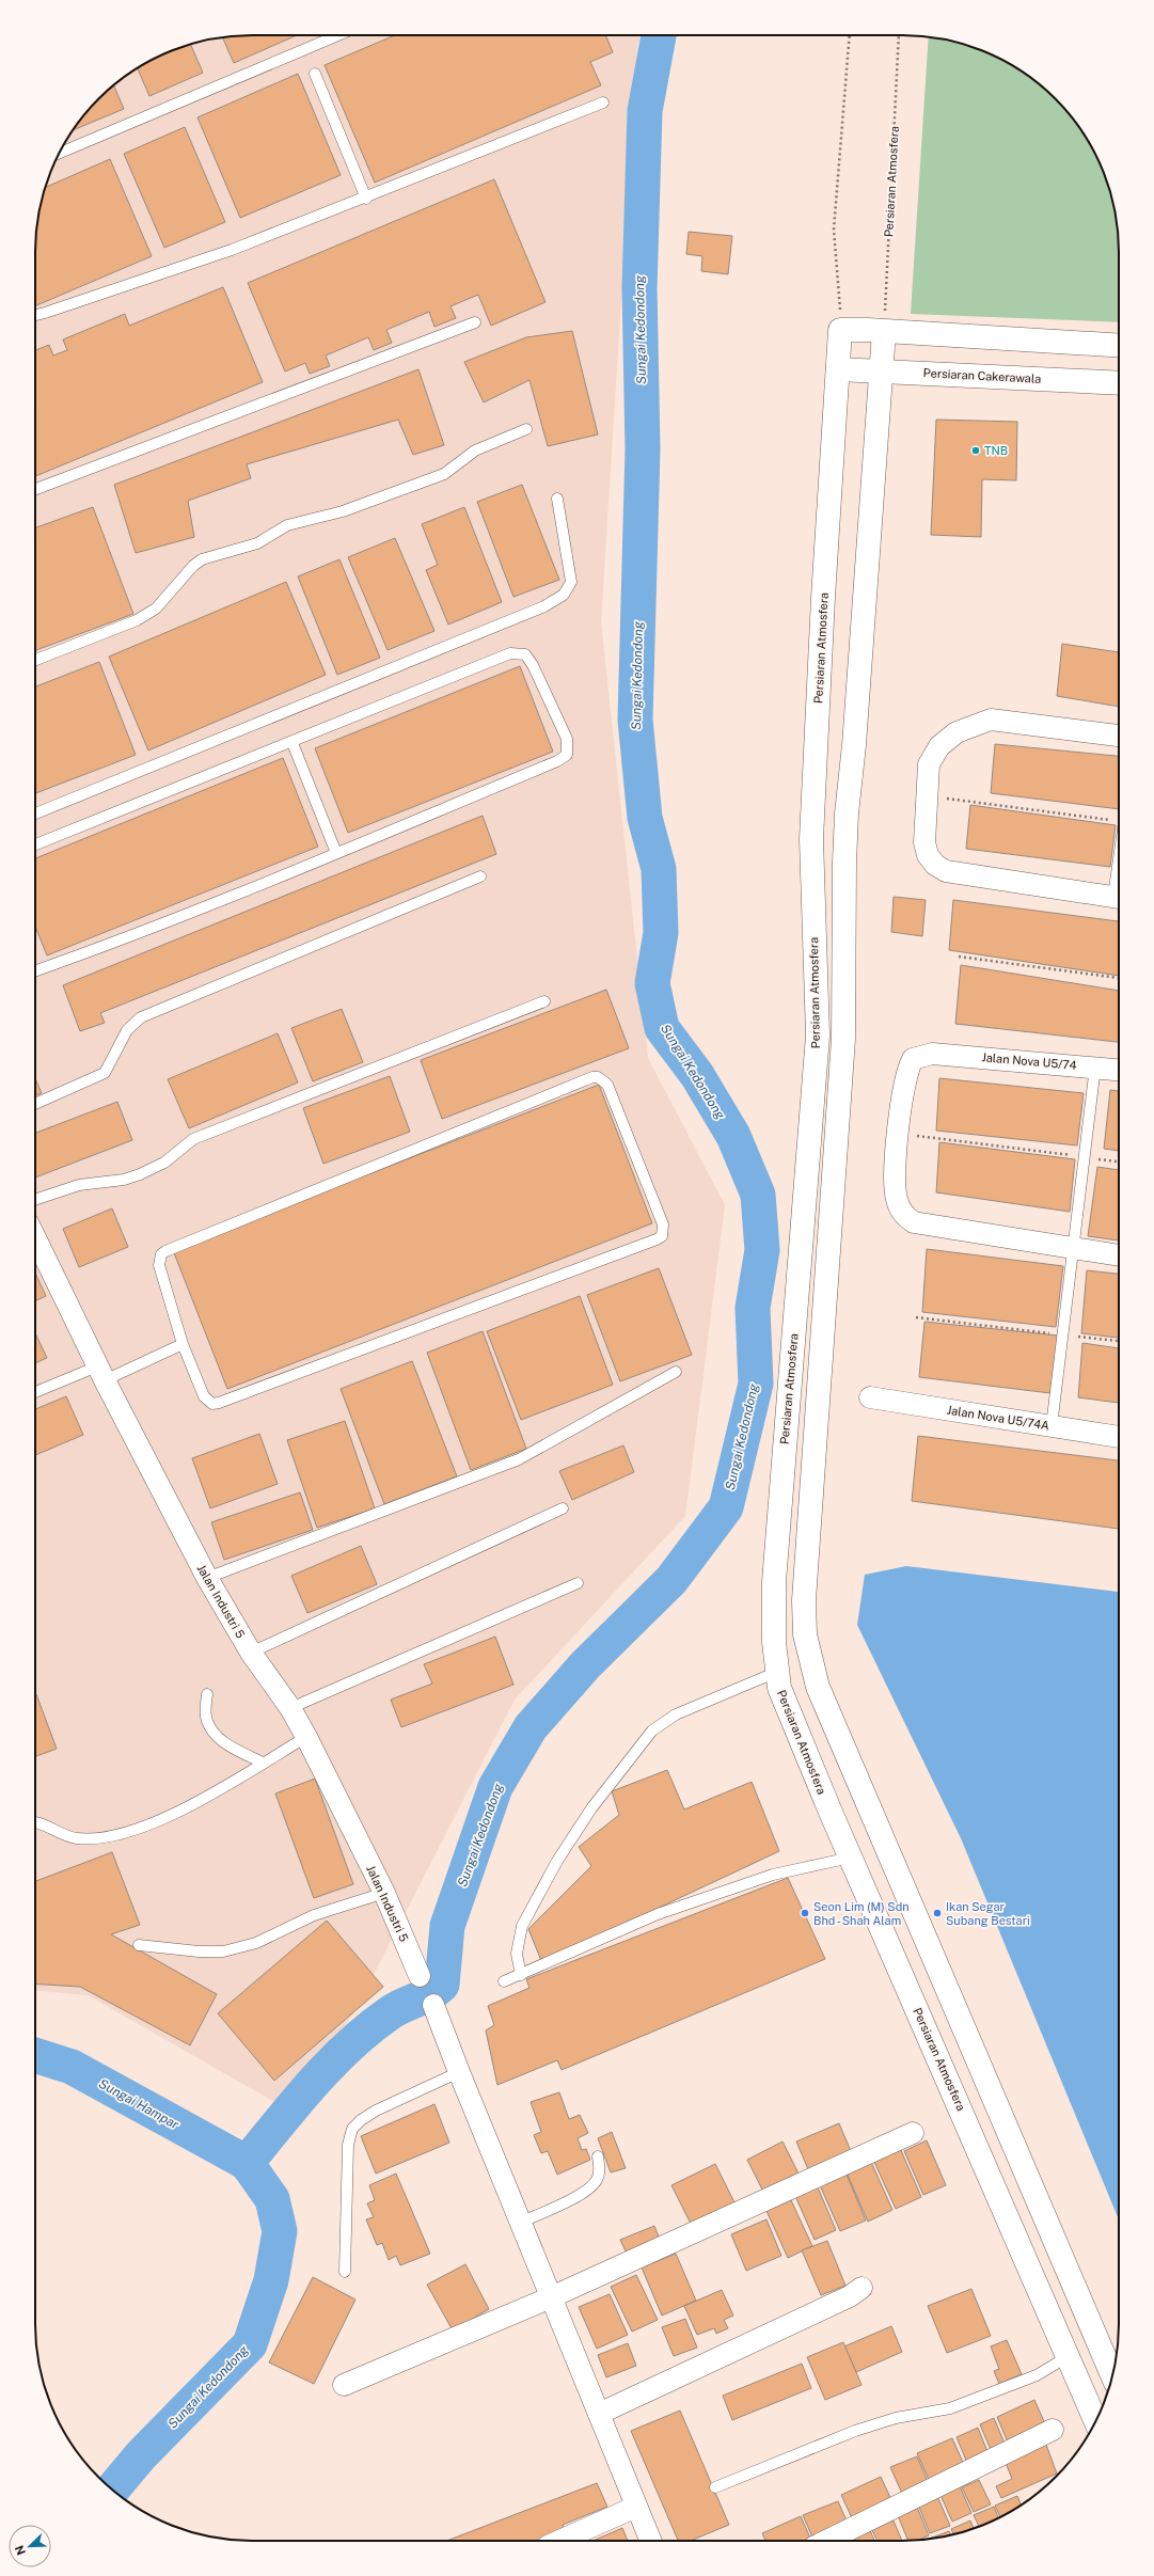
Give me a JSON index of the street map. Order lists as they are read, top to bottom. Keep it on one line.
{"streets":{"street":["Persiaran Atmosfera","Persiaran Cakerawala","Jalan Nova U5/74","Jalan Nova U5/74A","Jalan Industri 5"]},"crossings":[["Persiaran Atmosfera","Persiaran Cakerawala"]],"water":["Sungai Kedondong","Sungai Hampar"],"places":["TNB","Seon Lim (M) Sdn Bhd - Shah Alam","Ikan Segar Subang Bestari"],"north":"bottom left"}
